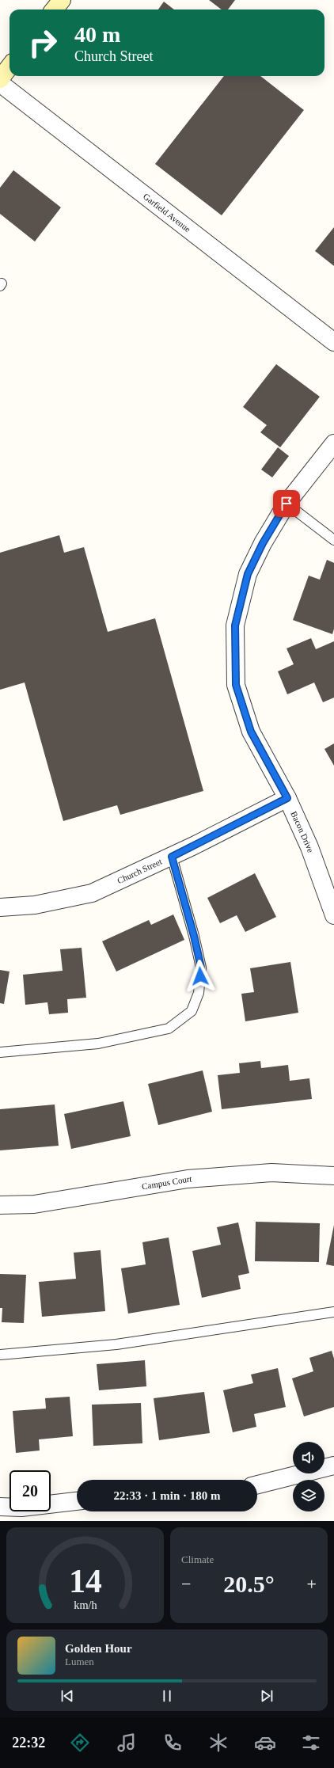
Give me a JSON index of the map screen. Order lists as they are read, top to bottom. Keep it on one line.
{"streets":{"street":["Garfield Avenue","Bacon Drive","Church Street","Campus Court"]},"crossings":[["Bacon Drive","Church Street"]],"page":{"turn":["40 m","Church Street"],"limit":"20","trip":"22:33 · 1 min · 180 m","tile":"Climate","heat":["−","20.5°","+"],"song":["Golden Hour","Lumen"],"tabs":"22:32","gauge":["14","km/h"]}}
